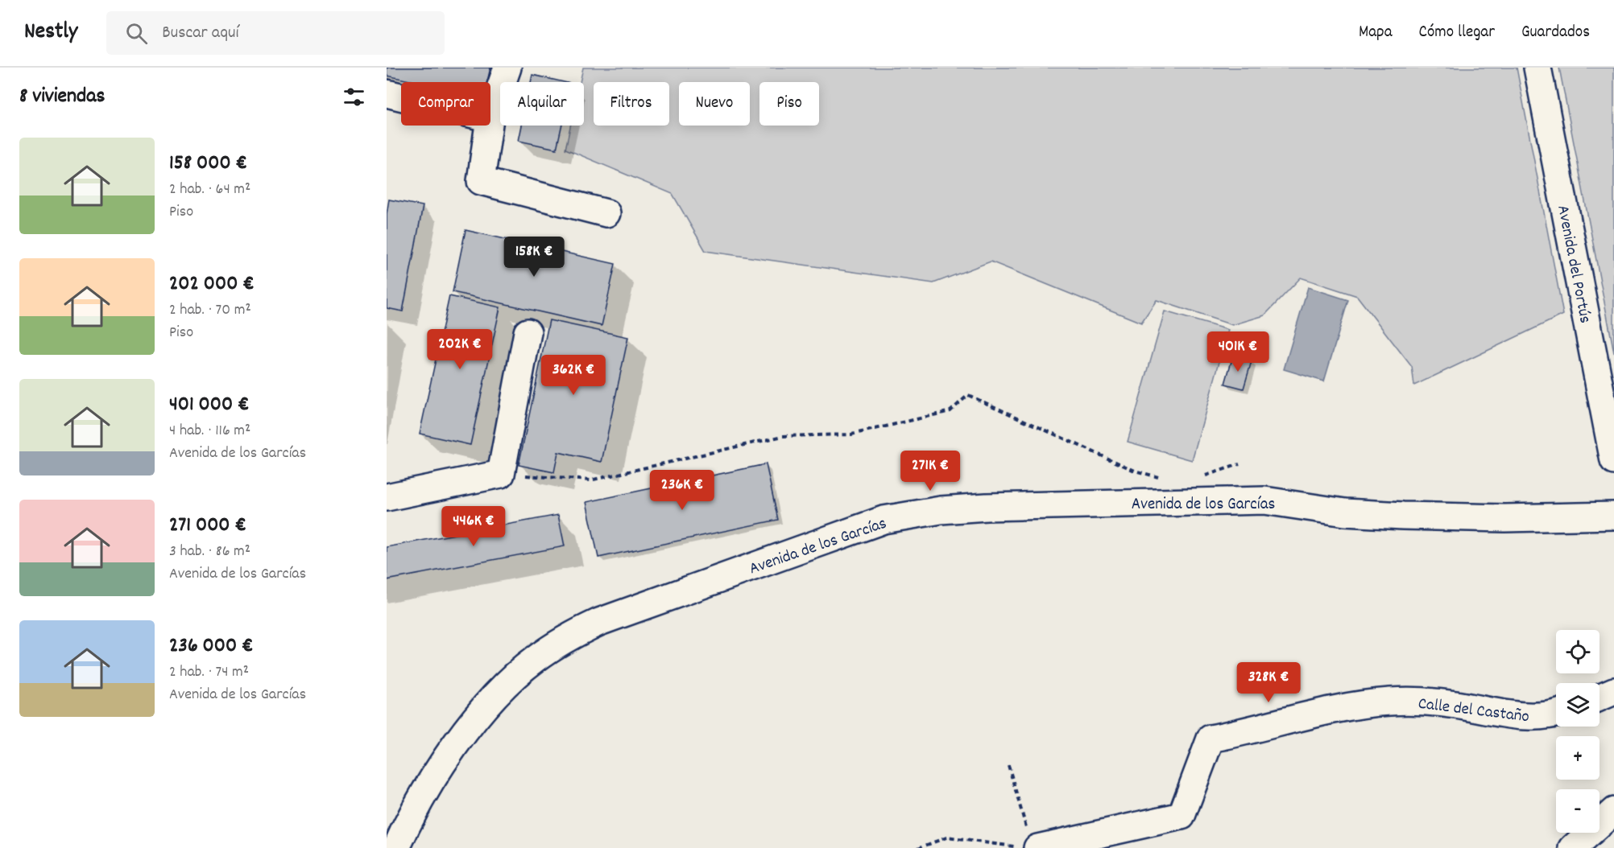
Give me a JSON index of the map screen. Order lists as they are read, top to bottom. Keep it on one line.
{"streets":{"street":["Avenida del Portús","Avenida de los Garcías","Calle del Castaño"]},"page":{"header":"Nestly","search":"Buscar aquí","nav":["Mapa","Cómo llegar","Guardados"],"heading":"8 viviendas","chip":["Comprar","Alquilar","Filtros","Nuevo","Piso"],"list":[{"name":"158 000 €","note":"2 hab. · 64 m² · Piso"},{"name":"202 000 €","note":"2 hab. · 70 m² · Piso"},{"name":"401 000 €","note":"4 hab. · 116 m² · Avenida de los Garcías"},{"name":"271 000 €","note":"3 hab. · 86 m² · Avenida de los Garcías"},{"name":"236 000 €","note":"2 hab. · 74 m² · Avenida de los Garcías"}],"price":["158K €","202K €","401K €","362K €","271K €","236K €","446K €","328K €"],"map_buttons":["+","−"]}}
